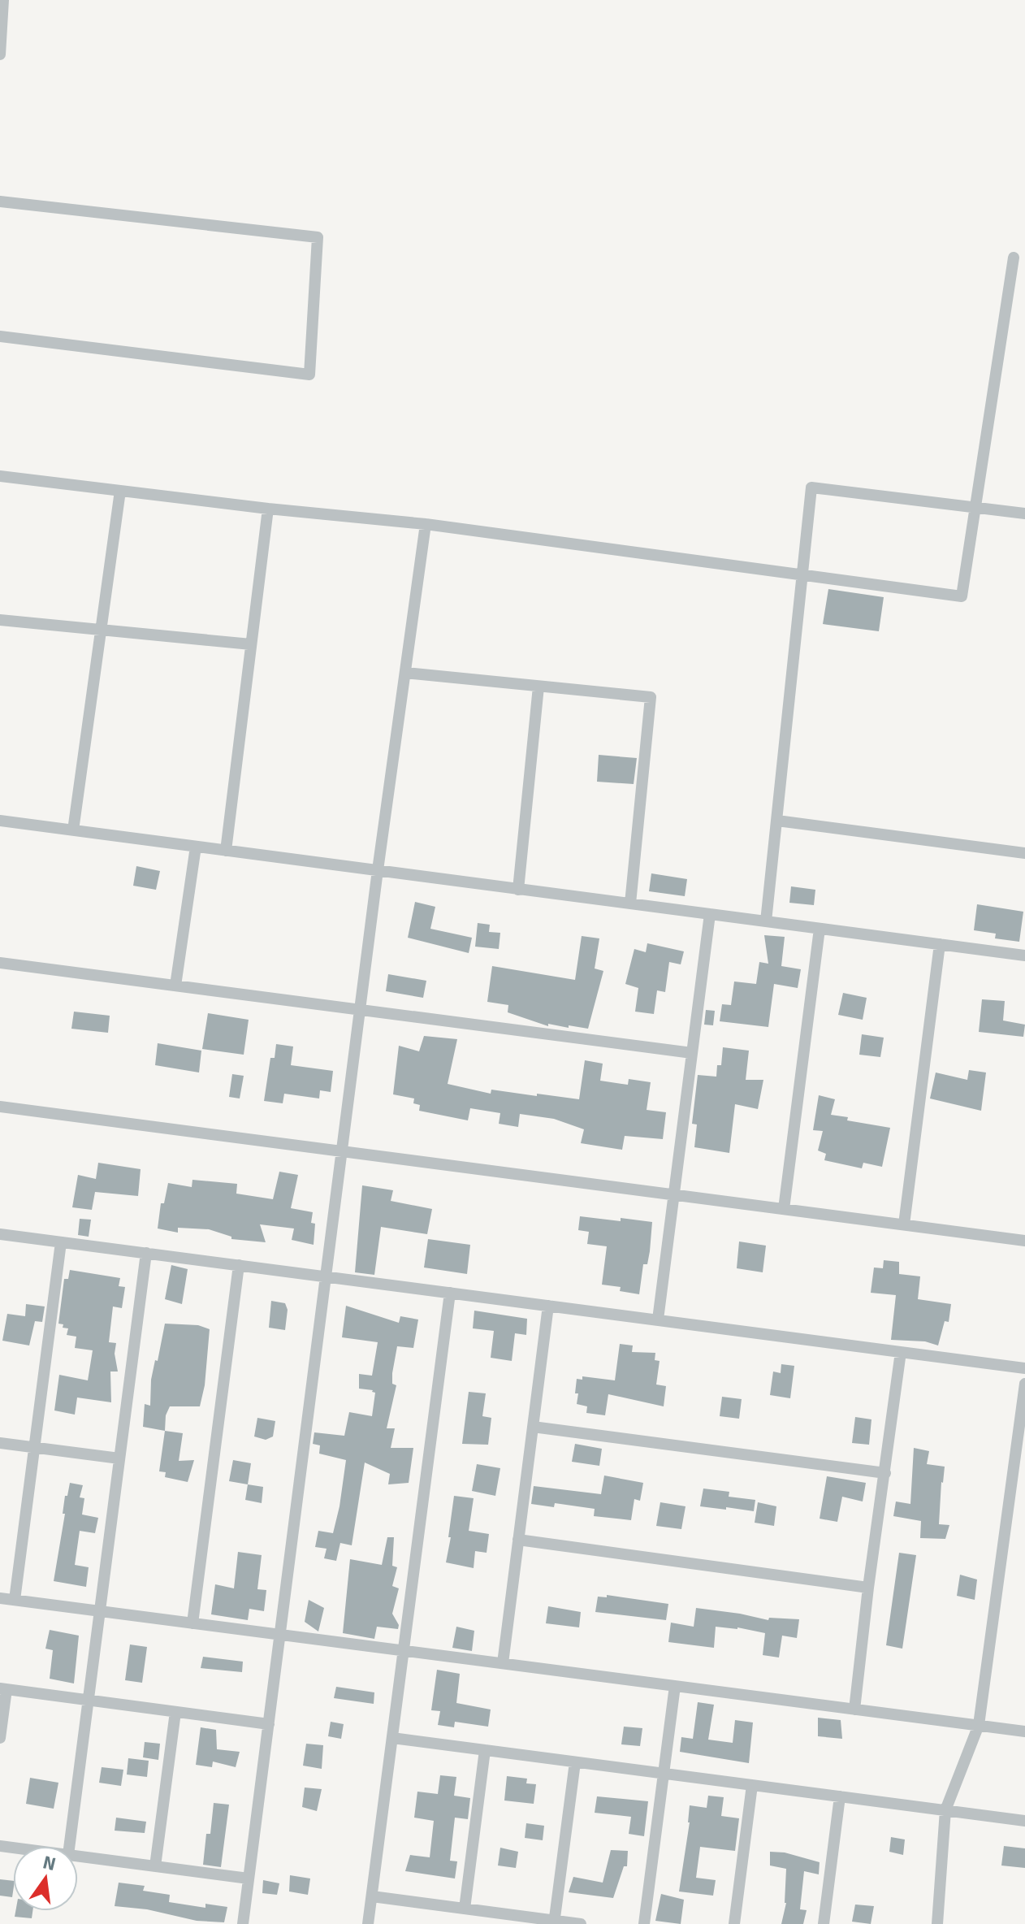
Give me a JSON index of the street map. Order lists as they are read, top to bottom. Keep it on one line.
{"north":"top"}
